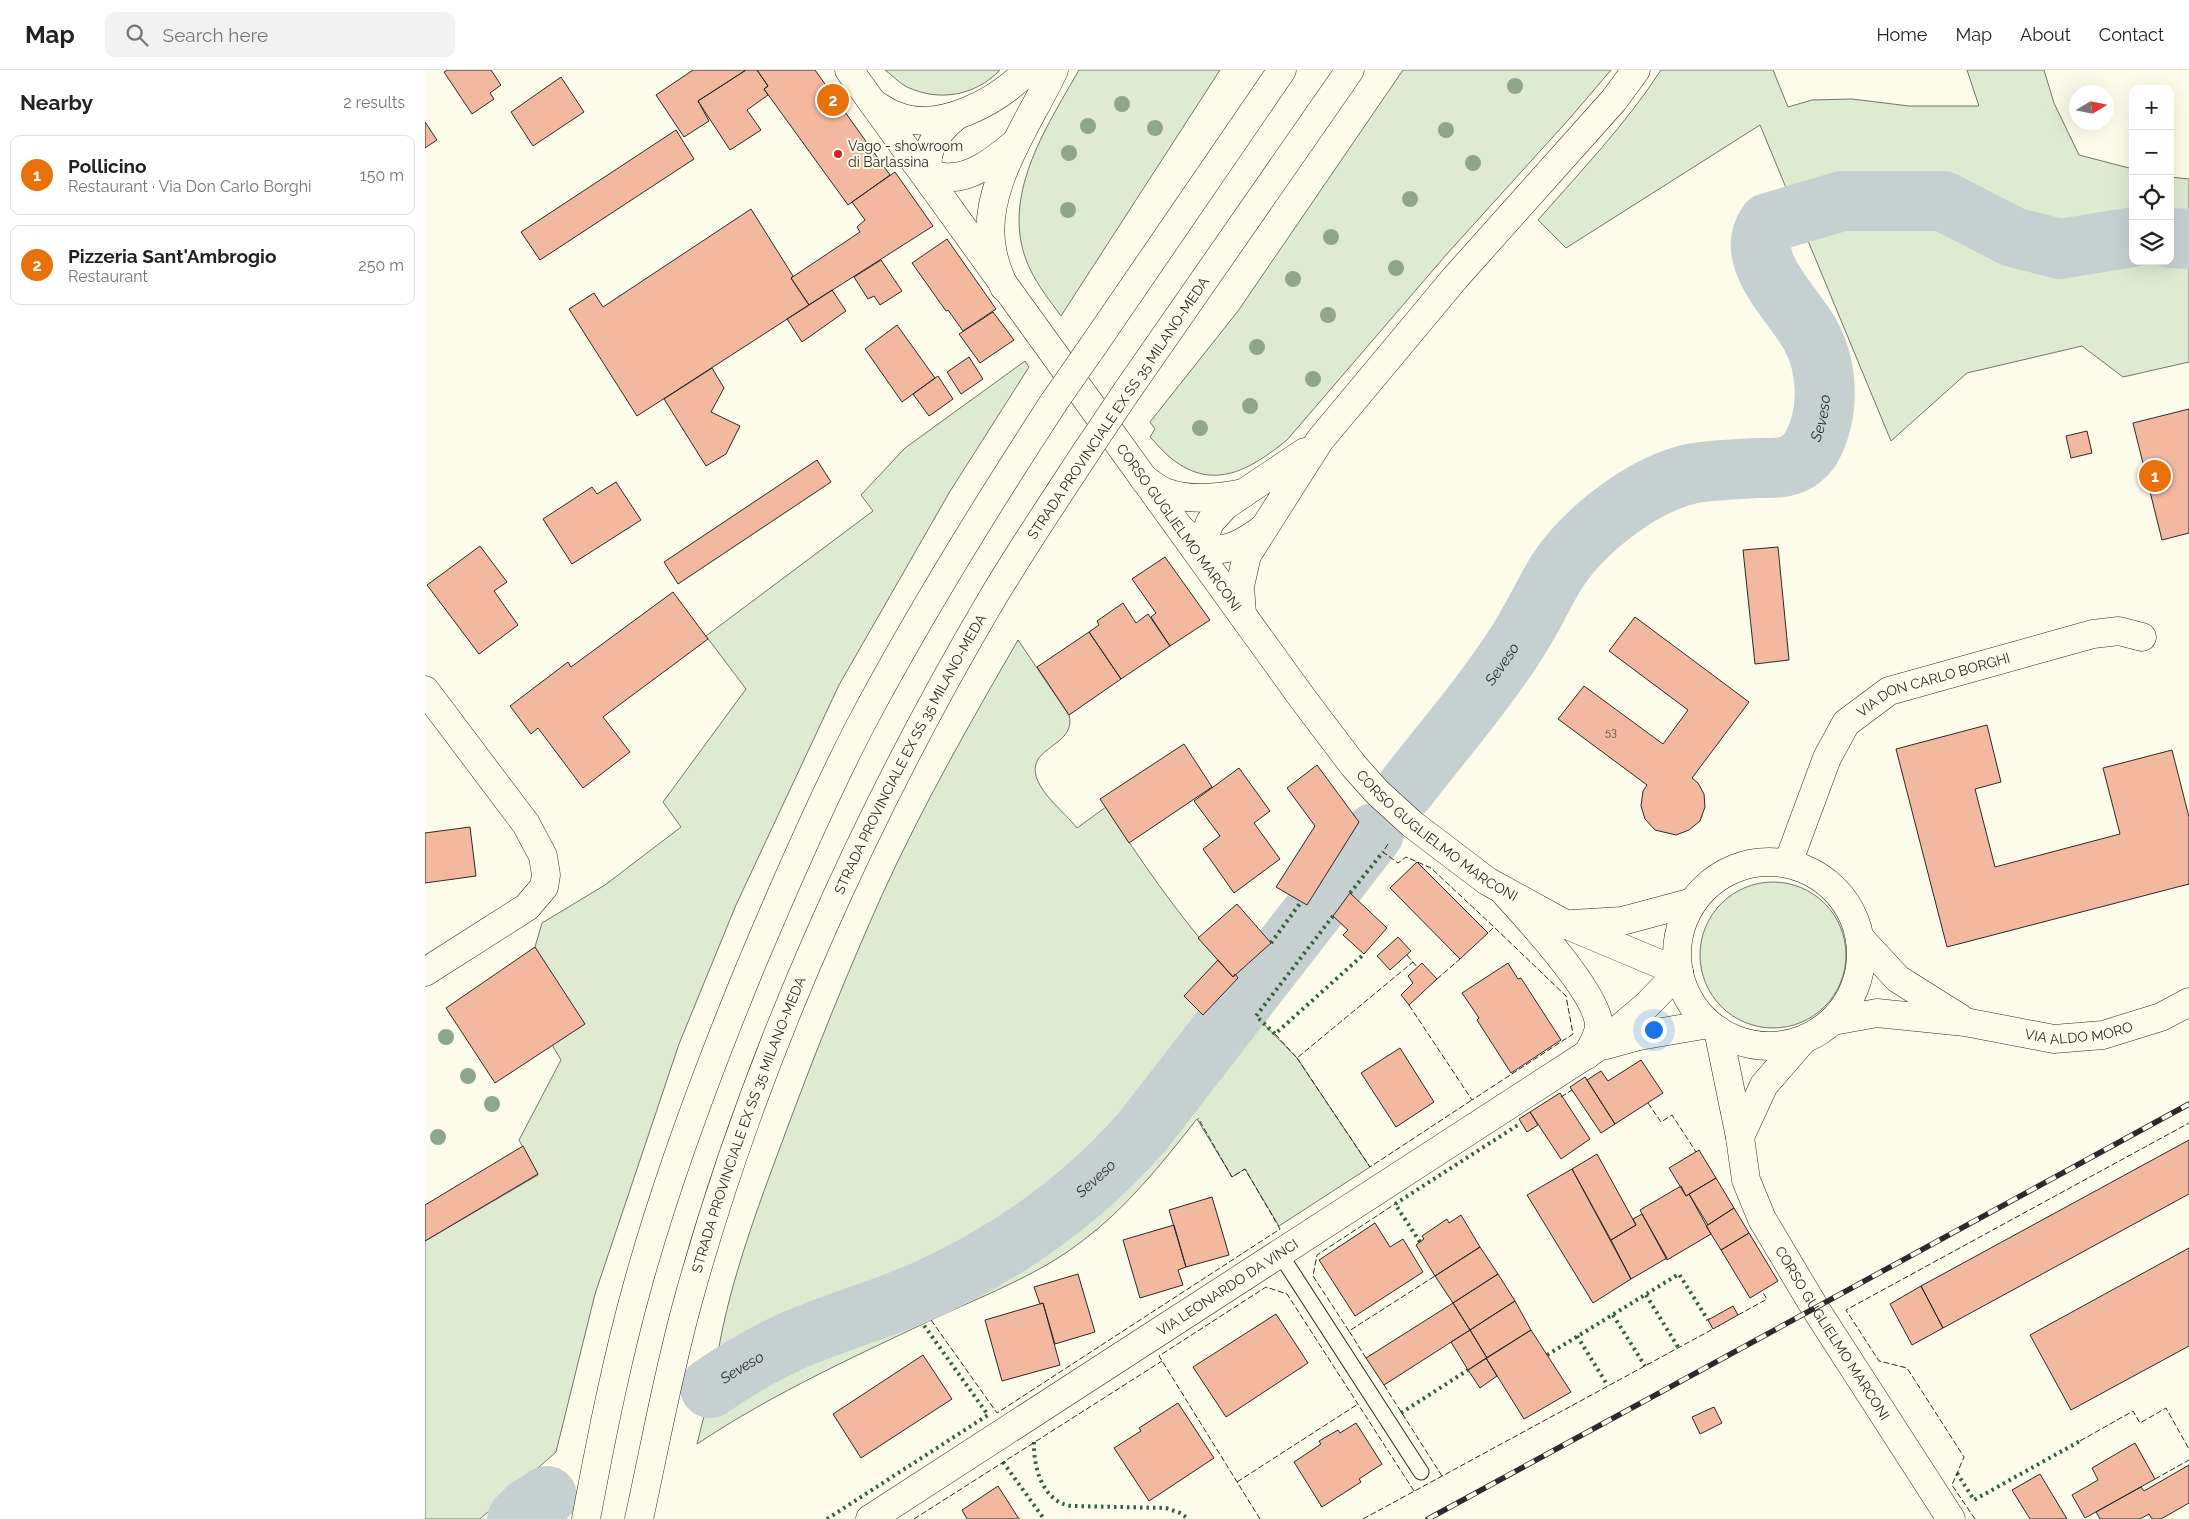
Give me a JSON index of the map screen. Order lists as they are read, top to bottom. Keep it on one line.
{"streets":{"main road":["STRADA PROVINCIALE EX SS 35 MILANO-MEDA","CORSO GUGLIELMO MARCONI","VIA DON CARLO BORGHI","VIA ALDO MORO","VIA LEONARDO DA VINCI"]},"water":["Seveso"],"places":["Vago - showroom di Barlassina"],"house_numbers":["53"],"north":"right","page":{"header":"Map","search":"Search here","nav":["Home","Map","About","Contact"],"heading":["Nearby","2 results"],"pins":["2","1"],"map_buttons":["+","−"],"list":[{"mark":"1","name":"Pollicino","note":"Restaurant · Via Don Carlo Borghi","value":"150 m"},{"mark":"2","name":"Pizzeria Sant'Ambrogio","note":"Restaurant","value":"250 m"}]}}
